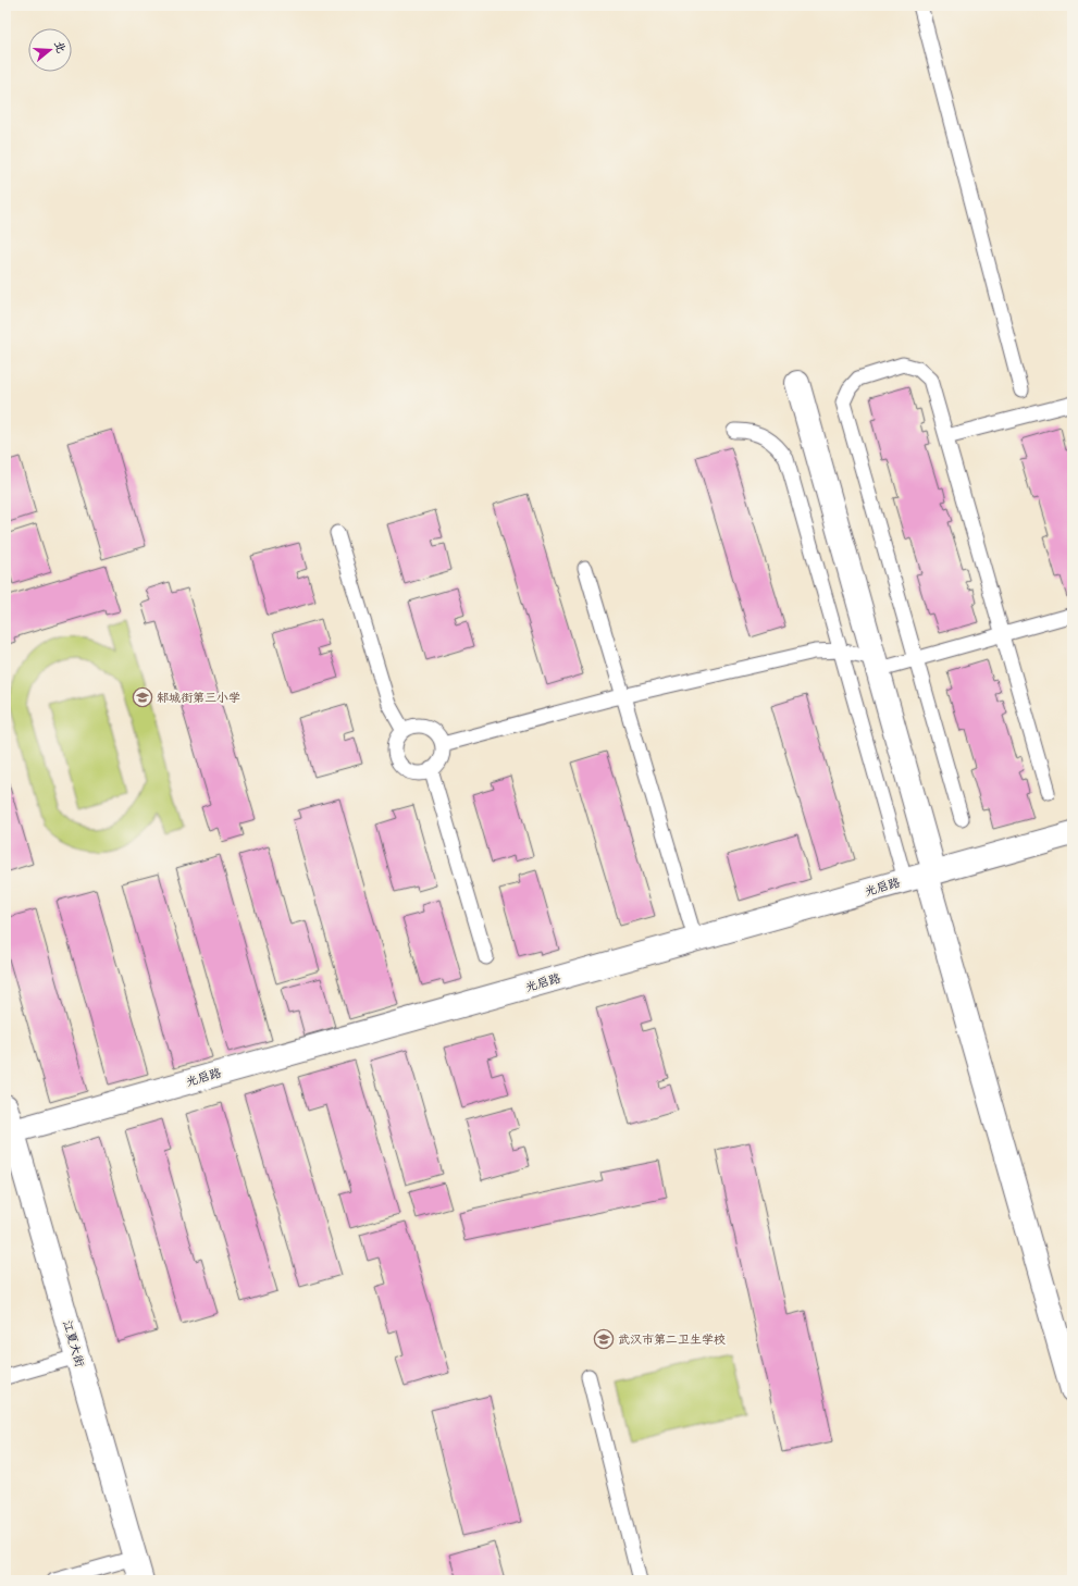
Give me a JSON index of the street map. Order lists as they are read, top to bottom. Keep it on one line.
{"streets":{"street":["光启路","江夏大街"]},"crossings":[["光启路","江夏大街"]],"places":{"school or university":["邾城街第三小学","武汉市第二卫生学校"]},"north":"right"}
